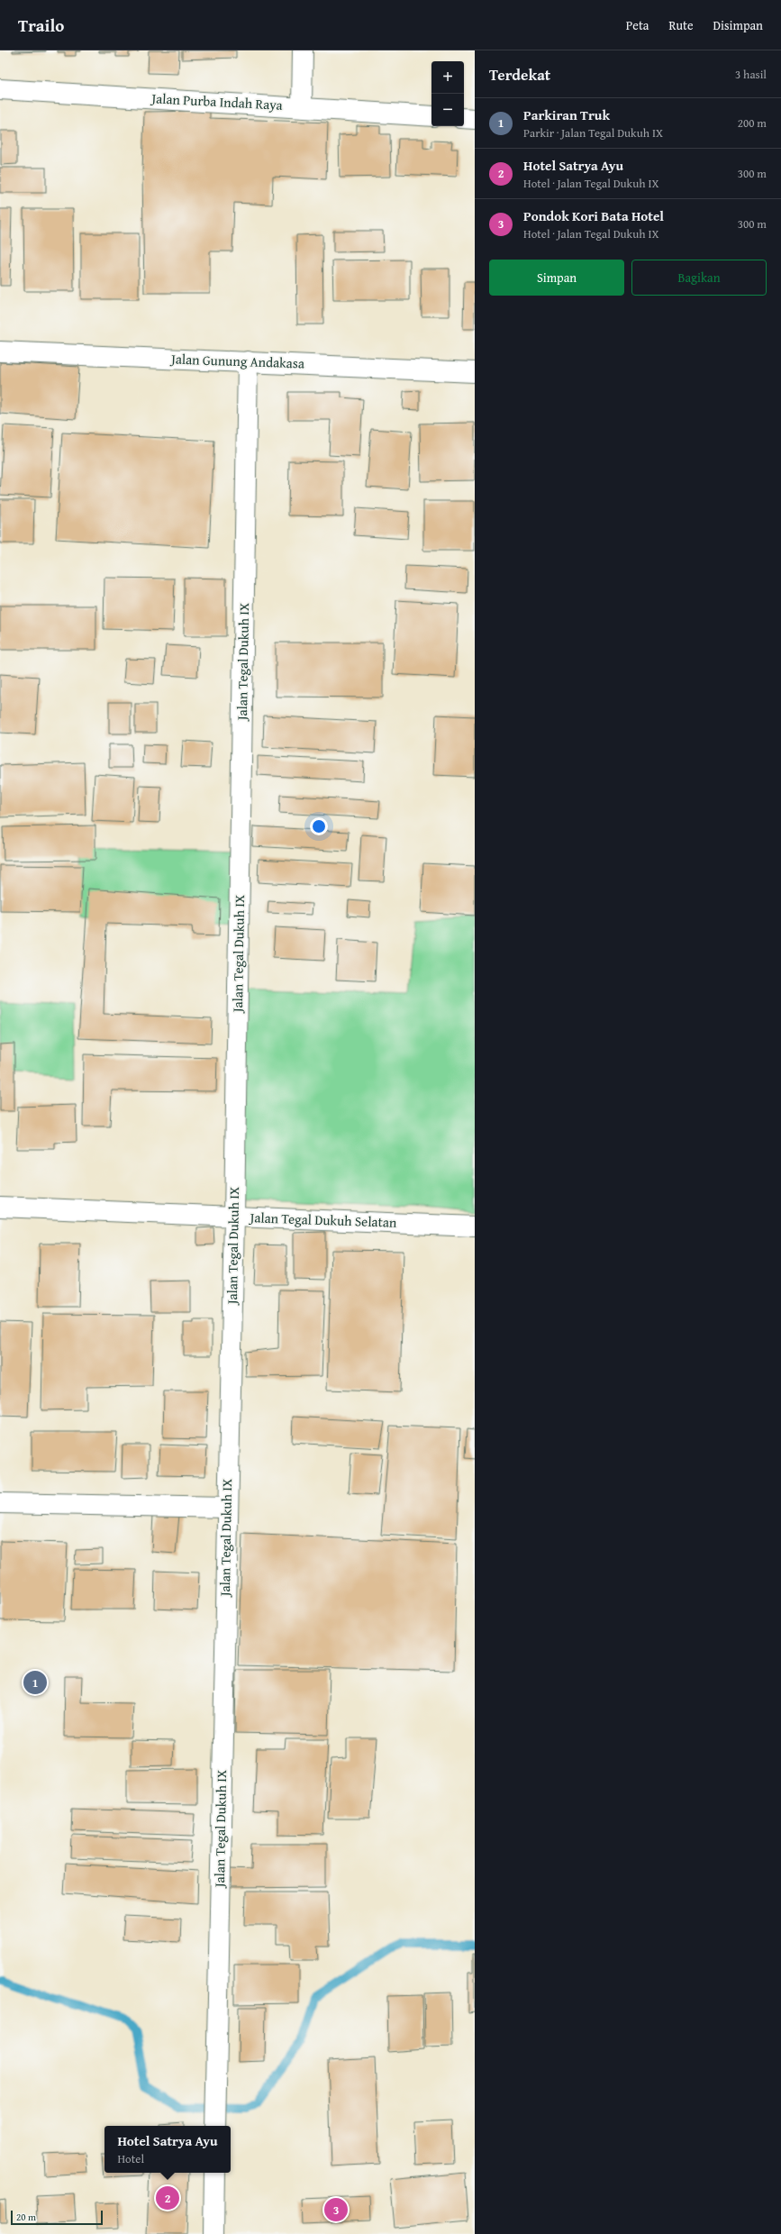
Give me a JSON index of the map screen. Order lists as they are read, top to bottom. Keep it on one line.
{"streets":{"street":["Jalan Purba Indah Raya","Jalan Gunung Andakasa","Jalan Tegal Dukuh IX","Jalan Tegal Dukuh Selatan"]},"crossings":[["Jalan Gunung Andakasa","Jalan Tegal Dukuh IX"],["Jalan Tegal Dukuh IX","Jalan Tegal Dukuh Selatan"]],"scale_bar":"20 m","page":{"header":"Trailo","nav":["Peta","Rute","Disimpan"],"heading":["Terdekat","3 hasil"],"map_buttons":["+","−"],"list":[{"mark":"1","name":"Parkiran Truk","note":"Parkir · Jalan Tegal Dukuh IX","value":"200 m"},{"mark":"2","name":"Hotel Satrya Ayu","note":"Hotel · Jalan Tegal Dukuh IX","value":"300 m"},{"mark":"3","name":"Pondok Kori Bata Hotel","note":"Hotel · Jalan Tegal Dukuh IX","value":"300 m"}],"buttons":["Simpan","Bagikan"],"pins":["1","2","3"],"popup":["Hotel Satrya Ayu","Hotel"],"scale":"20 m"}}
